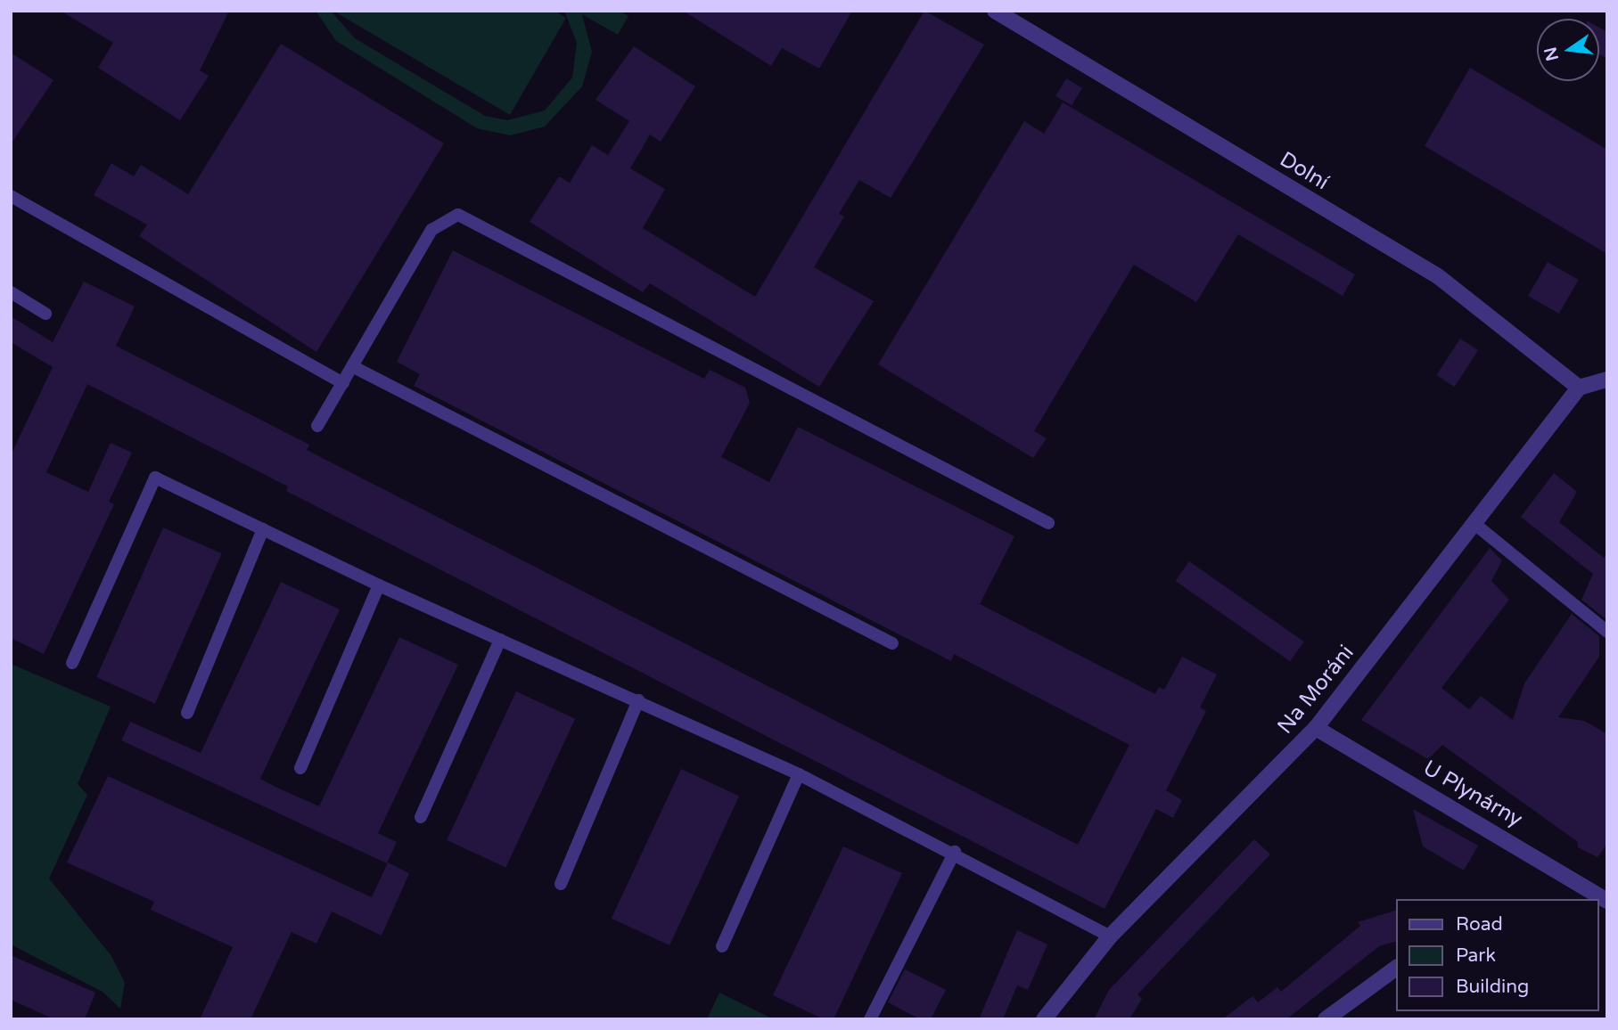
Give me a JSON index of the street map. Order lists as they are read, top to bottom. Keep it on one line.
{"streets":{"street":["Dolní","Na Moráni","U Plynárny"]},"crossings":[["Dolní","Na Moráni"],["Na Moráni","U Plynárny"]],"legend":["Road","Park","Building"],"north":"left"}
